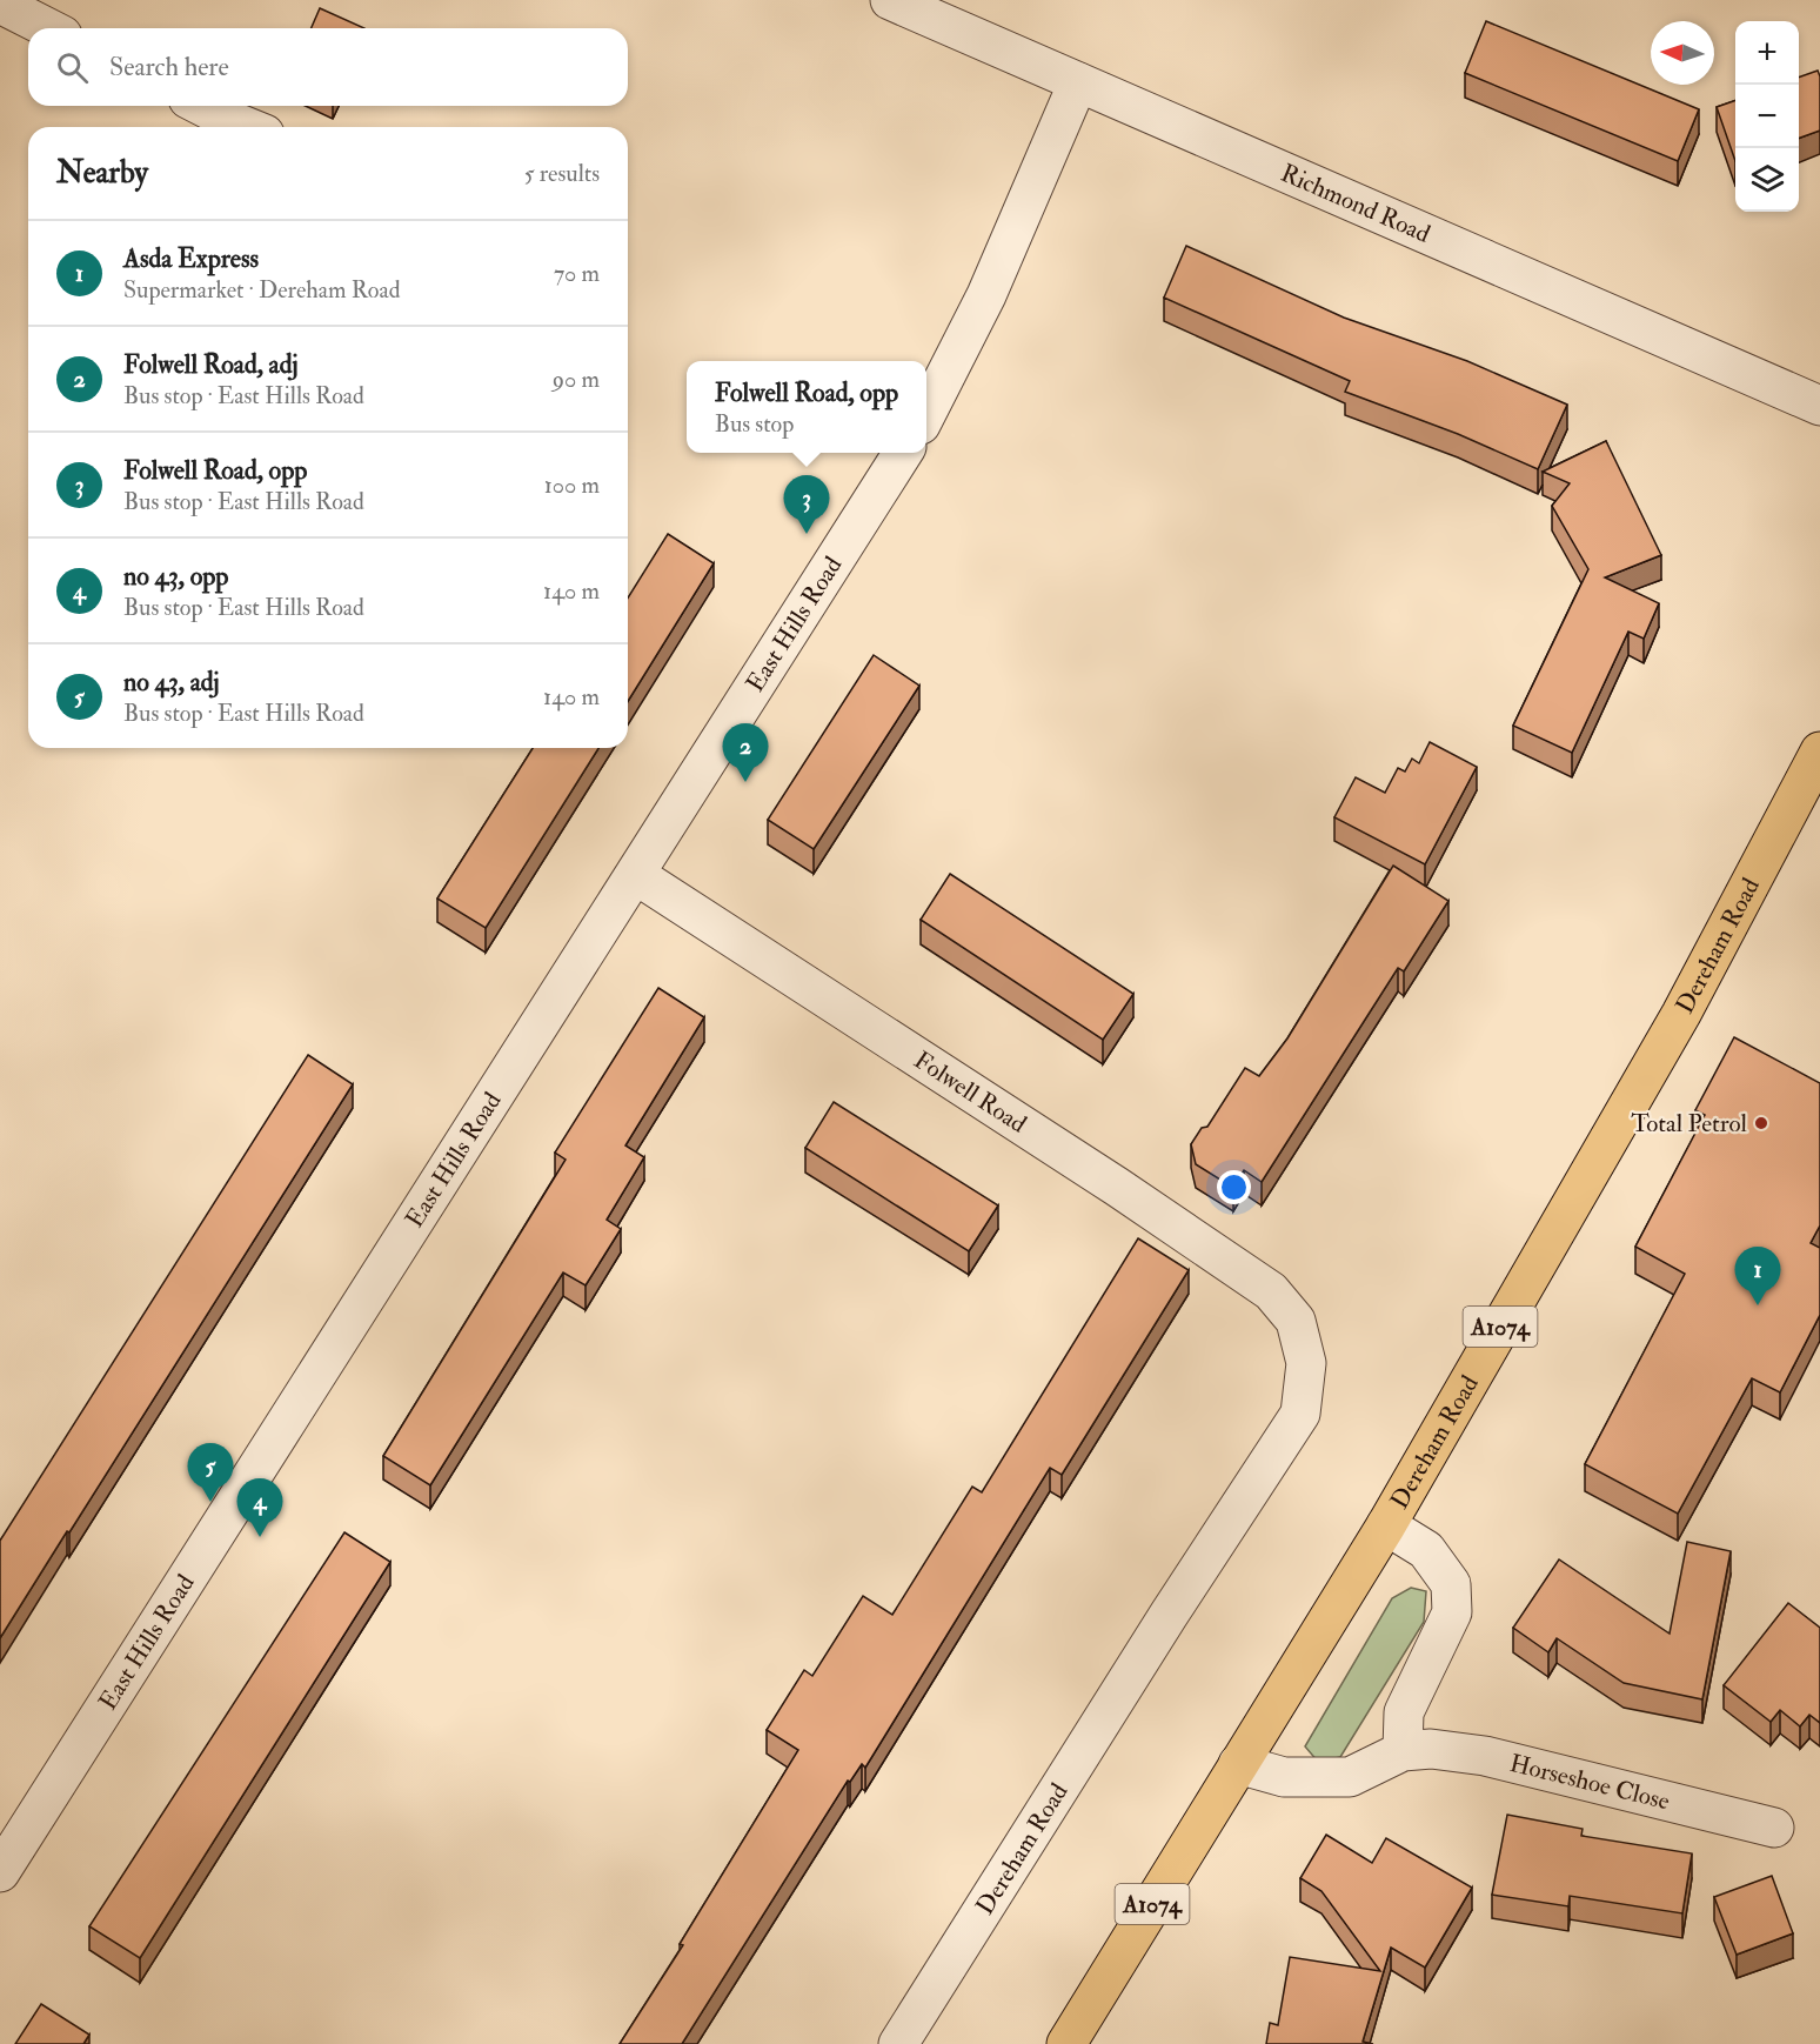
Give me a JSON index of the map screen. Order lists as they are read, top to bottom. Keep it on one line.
{"streets":{"highway":["Dereham Road","A1074"],"street":["Richmond Road","East Hills Road","Folwell Road","Horseshoe Close"]},"crossings":[["East Hills Road","Folwell Road"],["Dereham Road","Folwell Road"],["Dereham Road","Horseshoe Close"]],"places":["Total Petrol"],"north":"left","page":{"map_buttons":["+","−"],"search":"Search here","heading":["Nearby","5 results"],"list":[{"mark":"1","name":"Asda Express","note":"Supermarket · Dereham Road","value":"70 m"},{"mark":"2","name":"Folwell Road, adj","note":"Bus stop · East Hills Road","value":"90 m"},{"mark":"3","name":"Folwell Road, opp","note":"Bus stop · East Hills Road","value":"100 m"},{"mark":"4","name":"no 43, opp","note":"Bus stop · East Hills Road","value":"140 m"},{"mark":"5","name":"no 43, adj","note":"Bus stop · East Hills Road","value":"140 m"}],"popup":["Folwell Road, opp","Bus stop"],"pins":["3","2","1","5","4"]}}
